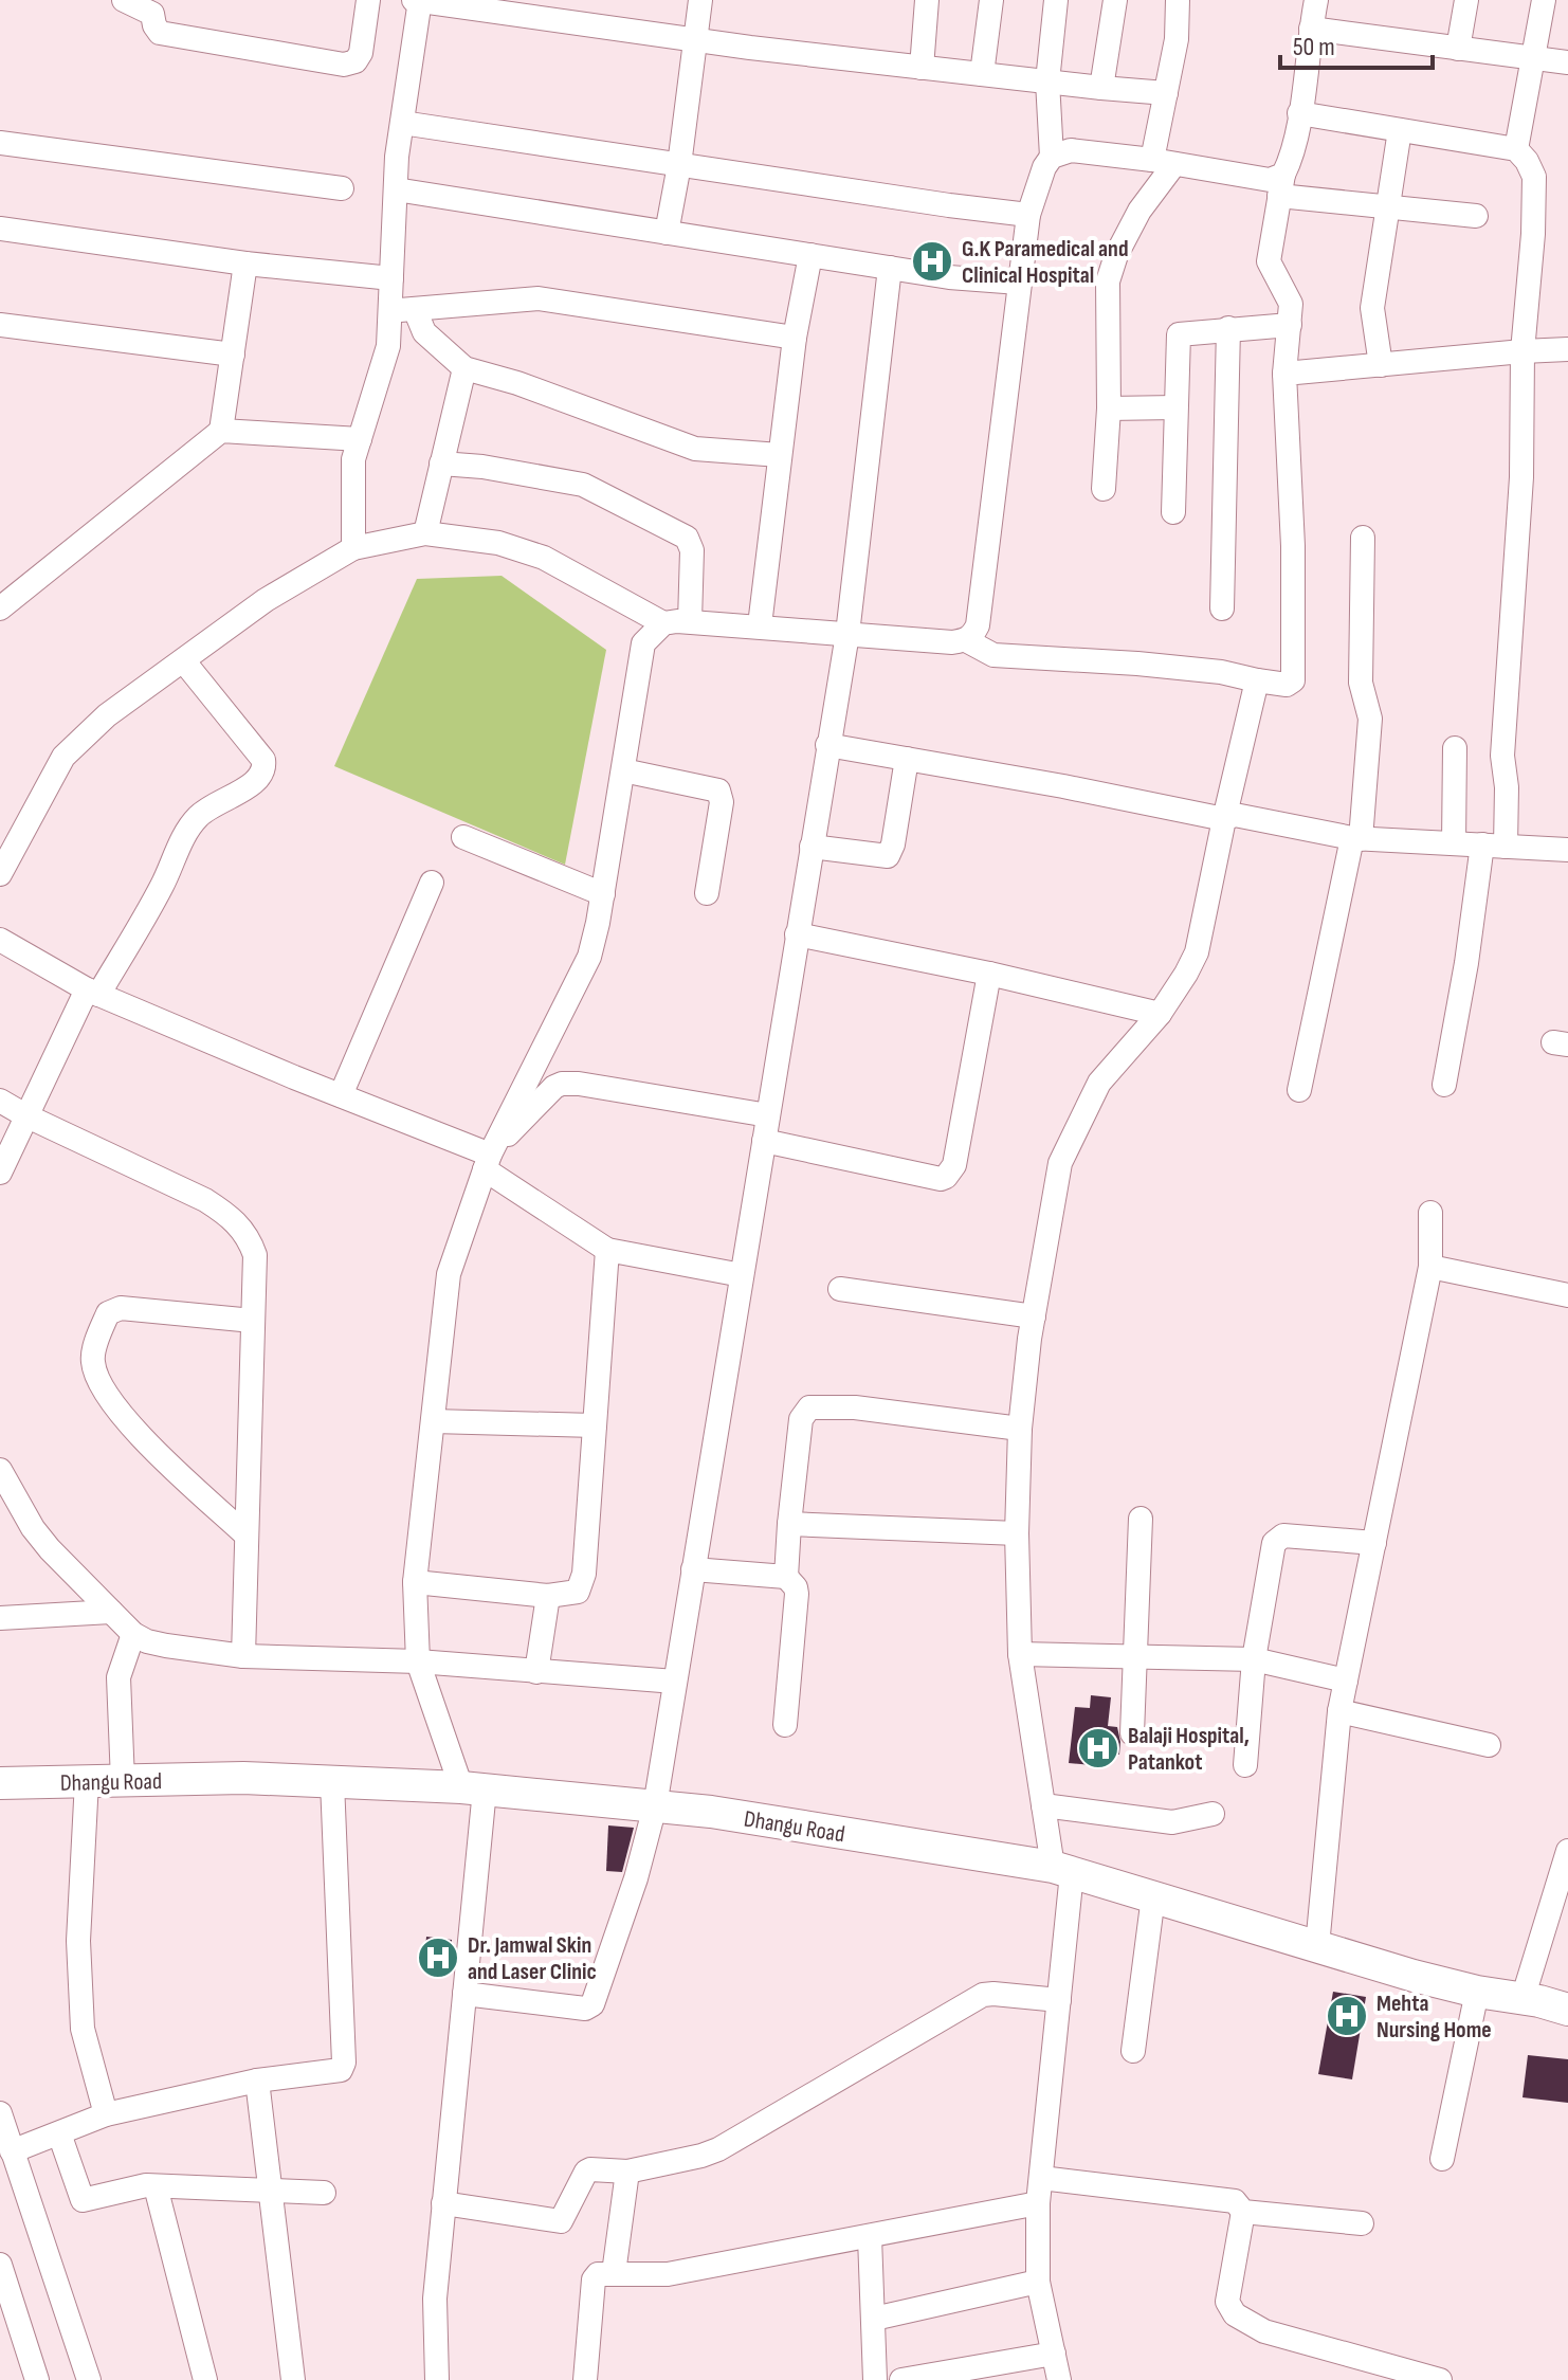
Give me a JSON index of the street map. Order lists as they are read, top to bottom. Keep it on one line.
{"streets":{"street":["Dhangu Road"]},"places":{"hospital":["G.K Paramedical and Clinical Hospital","Balaji Hospital, Patankot","Dr. Jamwal Skin and Laser Clinic","Mehta Nursing Home"]},"scale_bar":"50 m"}
